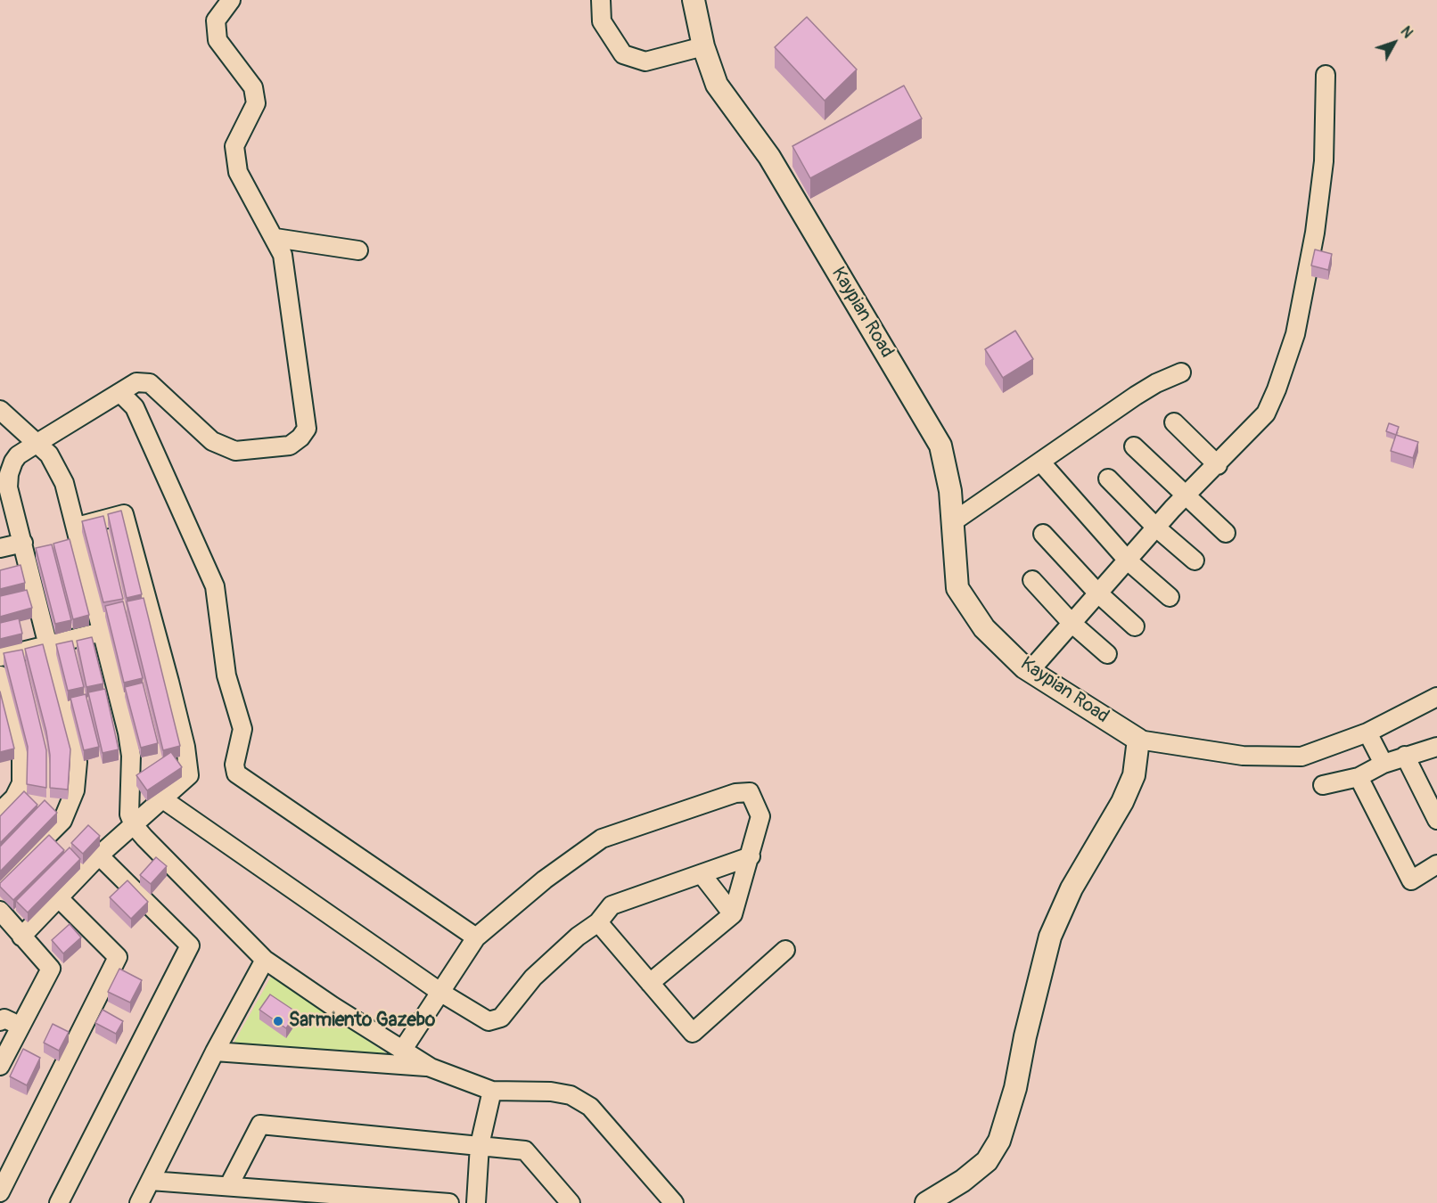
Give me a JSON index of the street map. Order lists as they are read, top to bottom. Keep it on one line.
{"streets":{"main road":["Kaypian Road"]},"places":["Sarmiento Gazebo"],"north":"top right"}
